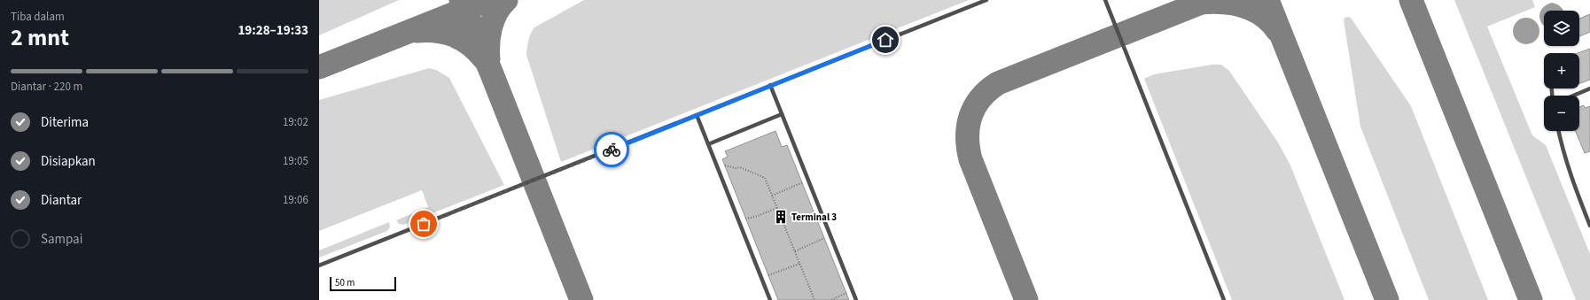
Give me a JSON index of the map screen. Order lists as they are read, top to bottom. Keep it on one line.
{"places":{"building":["Terminal 3"]},"scale_bar":"50 m","page":{"heading":["2 mnt","Tiba dalam","19:28–19:33"],"map_buttons":["+","−"],"bar":"Diantar · 220 m","list":[["Diterima","19:02"],["Disiapkan","19:05"],["Diantar","19:06"],"Sampai"],"scale":"50 m"}}
